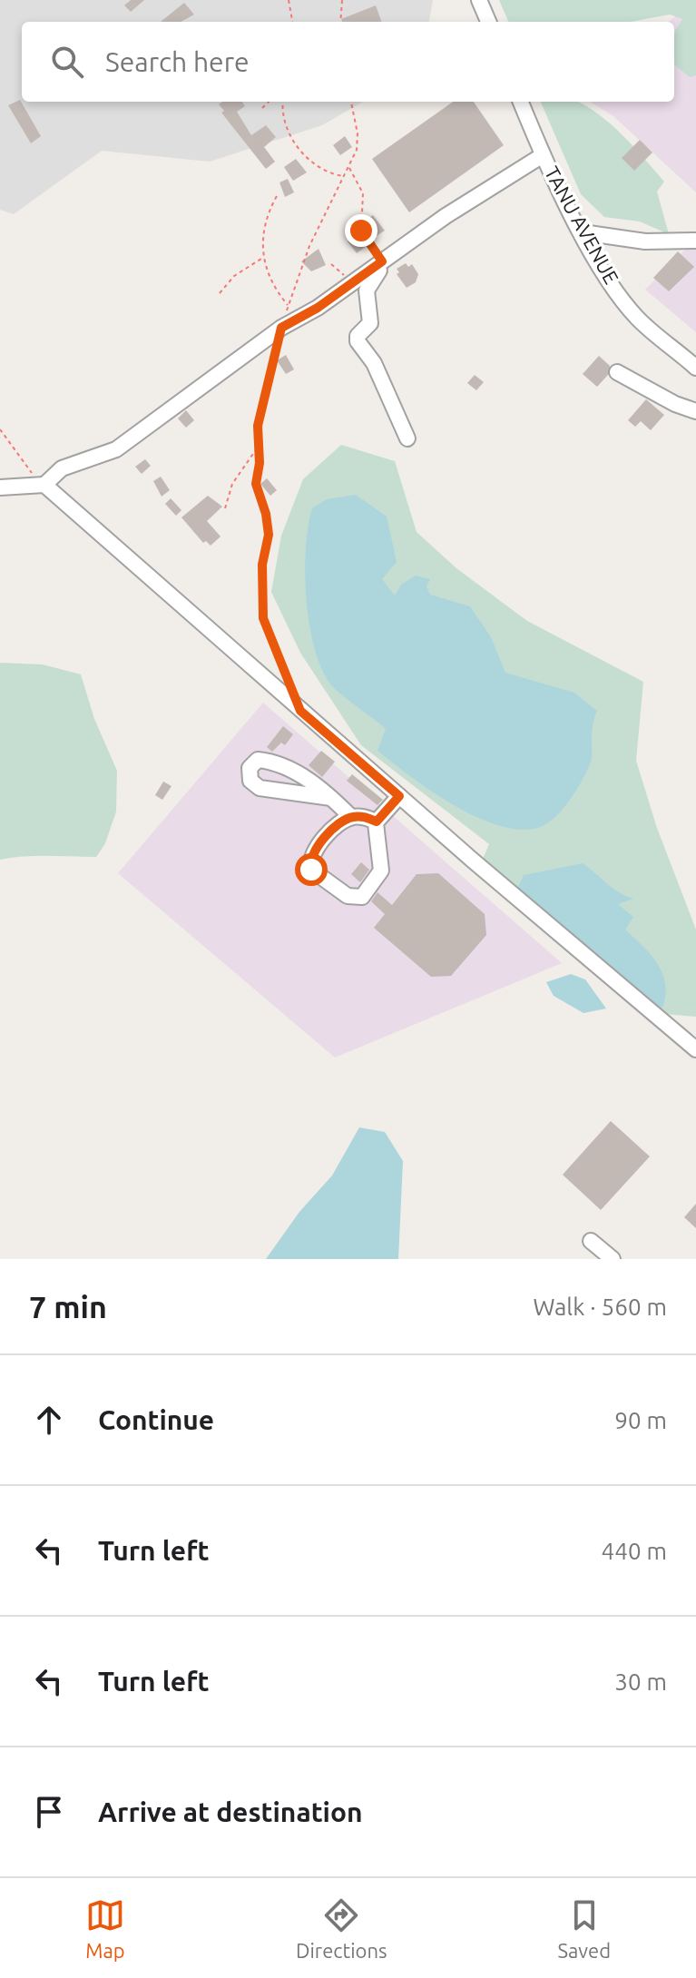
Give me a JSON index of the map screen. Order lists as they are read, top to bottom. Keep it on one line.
{"streets":{"street":["TANU AVENUE"]},"page":{"search":"Search here","heading":["7 min","Walk · 560 m"],"list":[["Continue","90 m"],["Turn left","440 m"],["Turn left","30 m"],"Arrive at destination"],"nav":["Map","Directions","Saved"]}}
